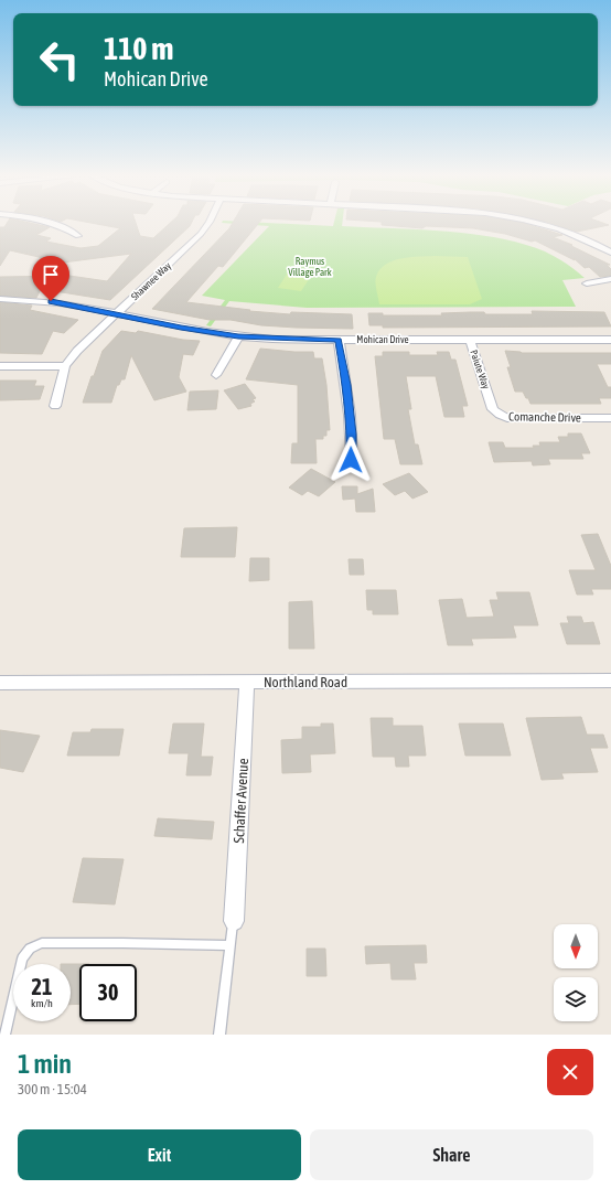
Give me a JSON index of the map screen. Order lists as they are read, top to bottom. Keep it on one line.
{"streets":{"street":["Shawnee Way","Mohican Drive","Paiute Way","Comanche Drive","Northland Road","Schaffer Avenue"]},"crossings":[["Shawnee Way","Mohican Drive"],["Mohican Drive","Paiute Way"],["Paiute Way","Comanche Drive"],["Northland Road","Schaffer Avenue"]],"parks":["Raymus Village Park"],"north":"bottom","page":{"turn":["110 m","Mohican Drive"],"speed":"21 km/h","limit":"30","heading":["1 min","300 m · 15:04"],"buttons":["Exit","Share"]}}
